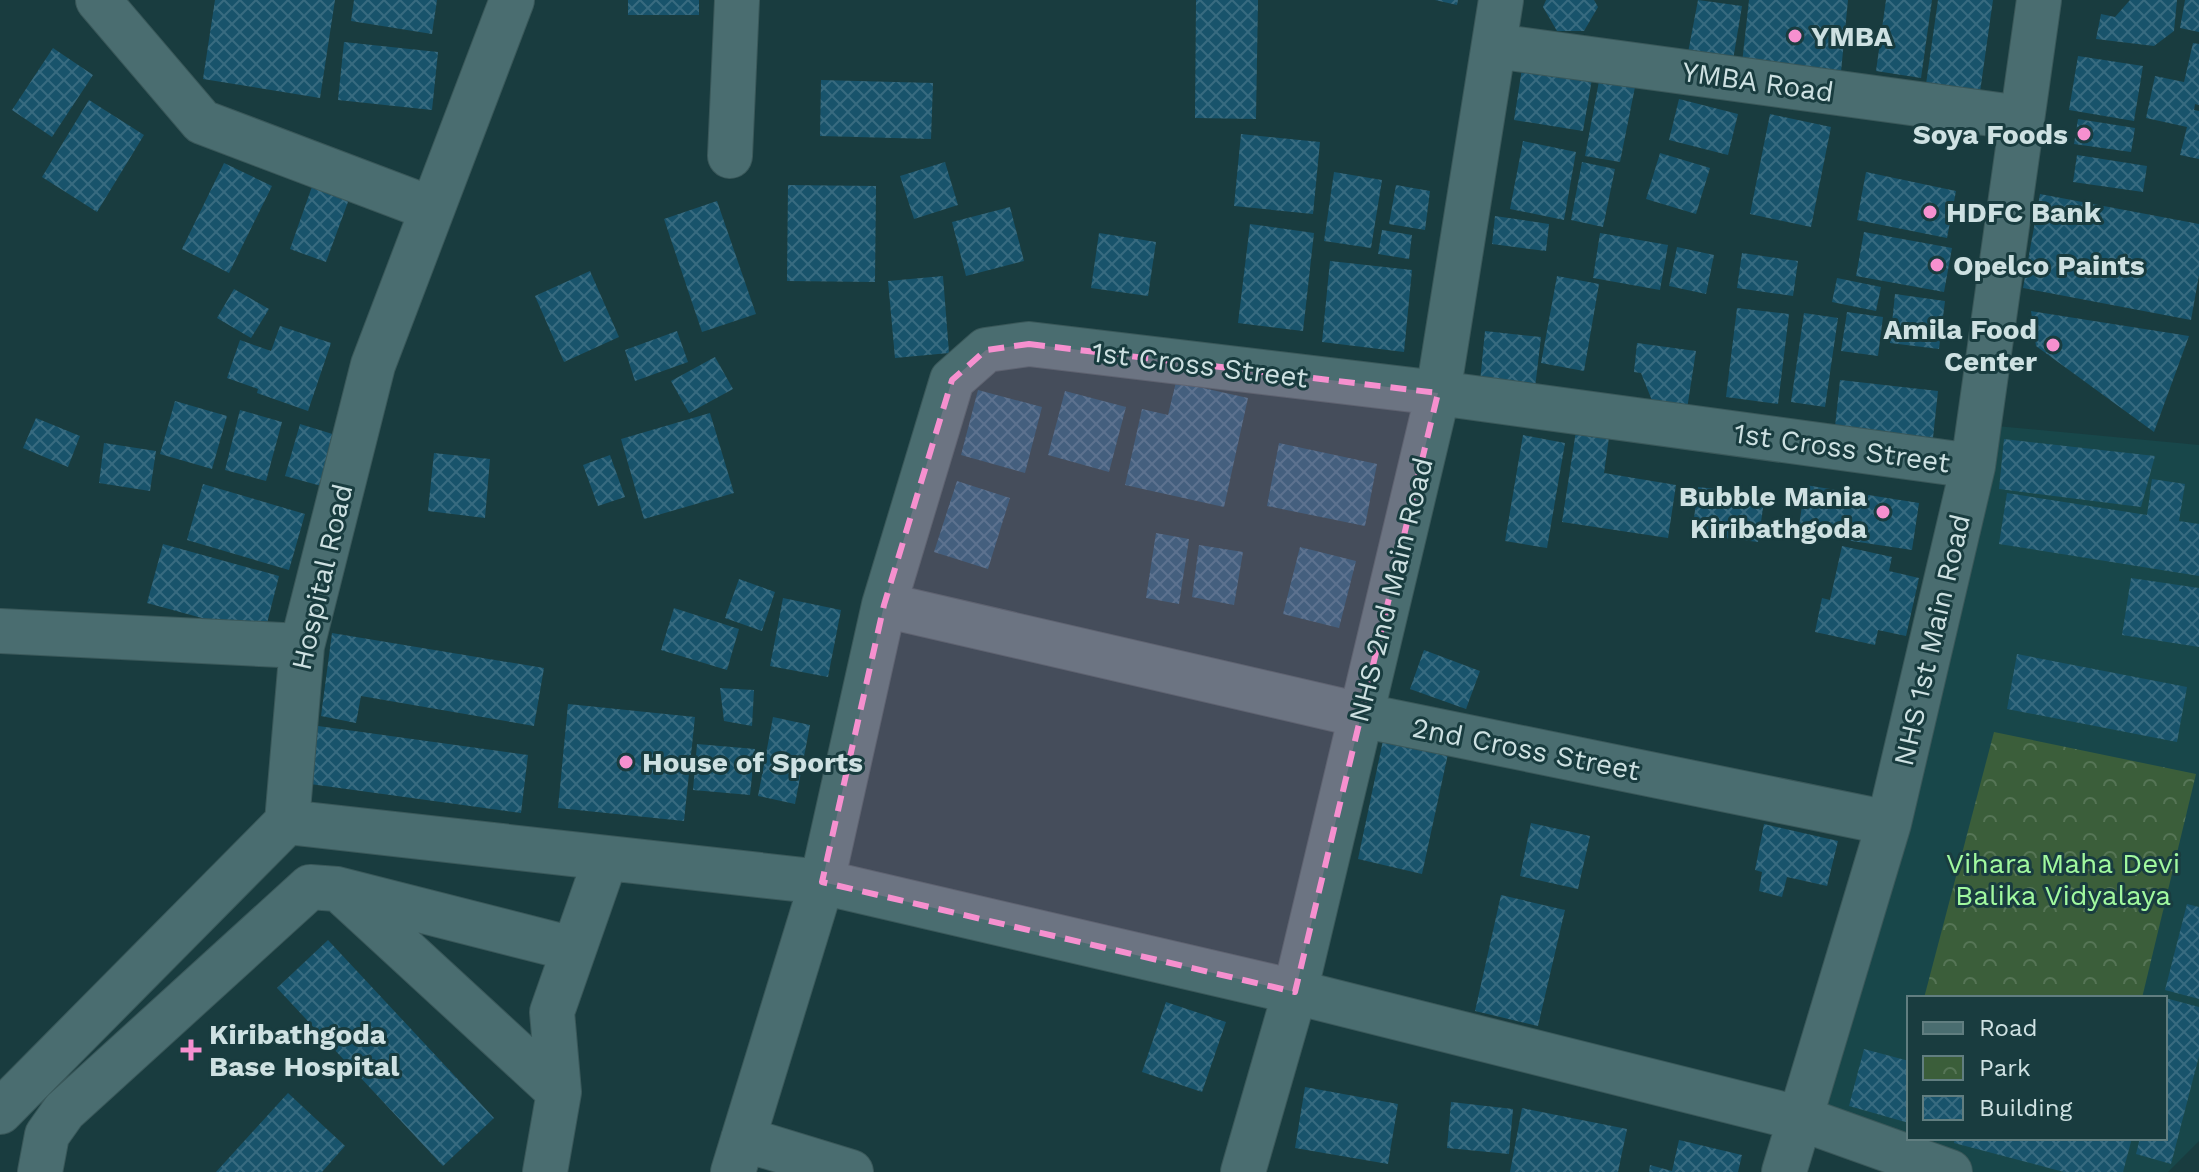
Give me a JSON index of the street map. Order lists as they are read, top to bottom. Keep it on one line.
{"streets":{"street":["YMBA Road","1st Cross Street","Hospital Road","NHS 2nd Main Road","NHS 1st Main Road","2nd Cross Street"]},"crossings":[["YMBA Road","NHS 2nd Main Road"],["YMBA Road","NHS 1st Main Road"],["1st Cross Street","NHS 2nd Main Road"],["1st Cross Street","NHS 1st Main Road"],["1st Cross Street","2nd Cross Street"],["NHS 2nd Main Road","2nd Cross Street"],["NHS 1st Main Road","2nd Cross Street"]],"parks":["Vihara Maha Devi Balika Vidyalaya"],"places":{"other":["YMBA","Soya Foods","HDFC Bank","Opelco Paints","Amila Food Center","Bubble Mania Kiribathgoda","House of Sports"],"health":["Kiribathgoda Base Hospital"]},"legend":["Road","Park","Building"]}
